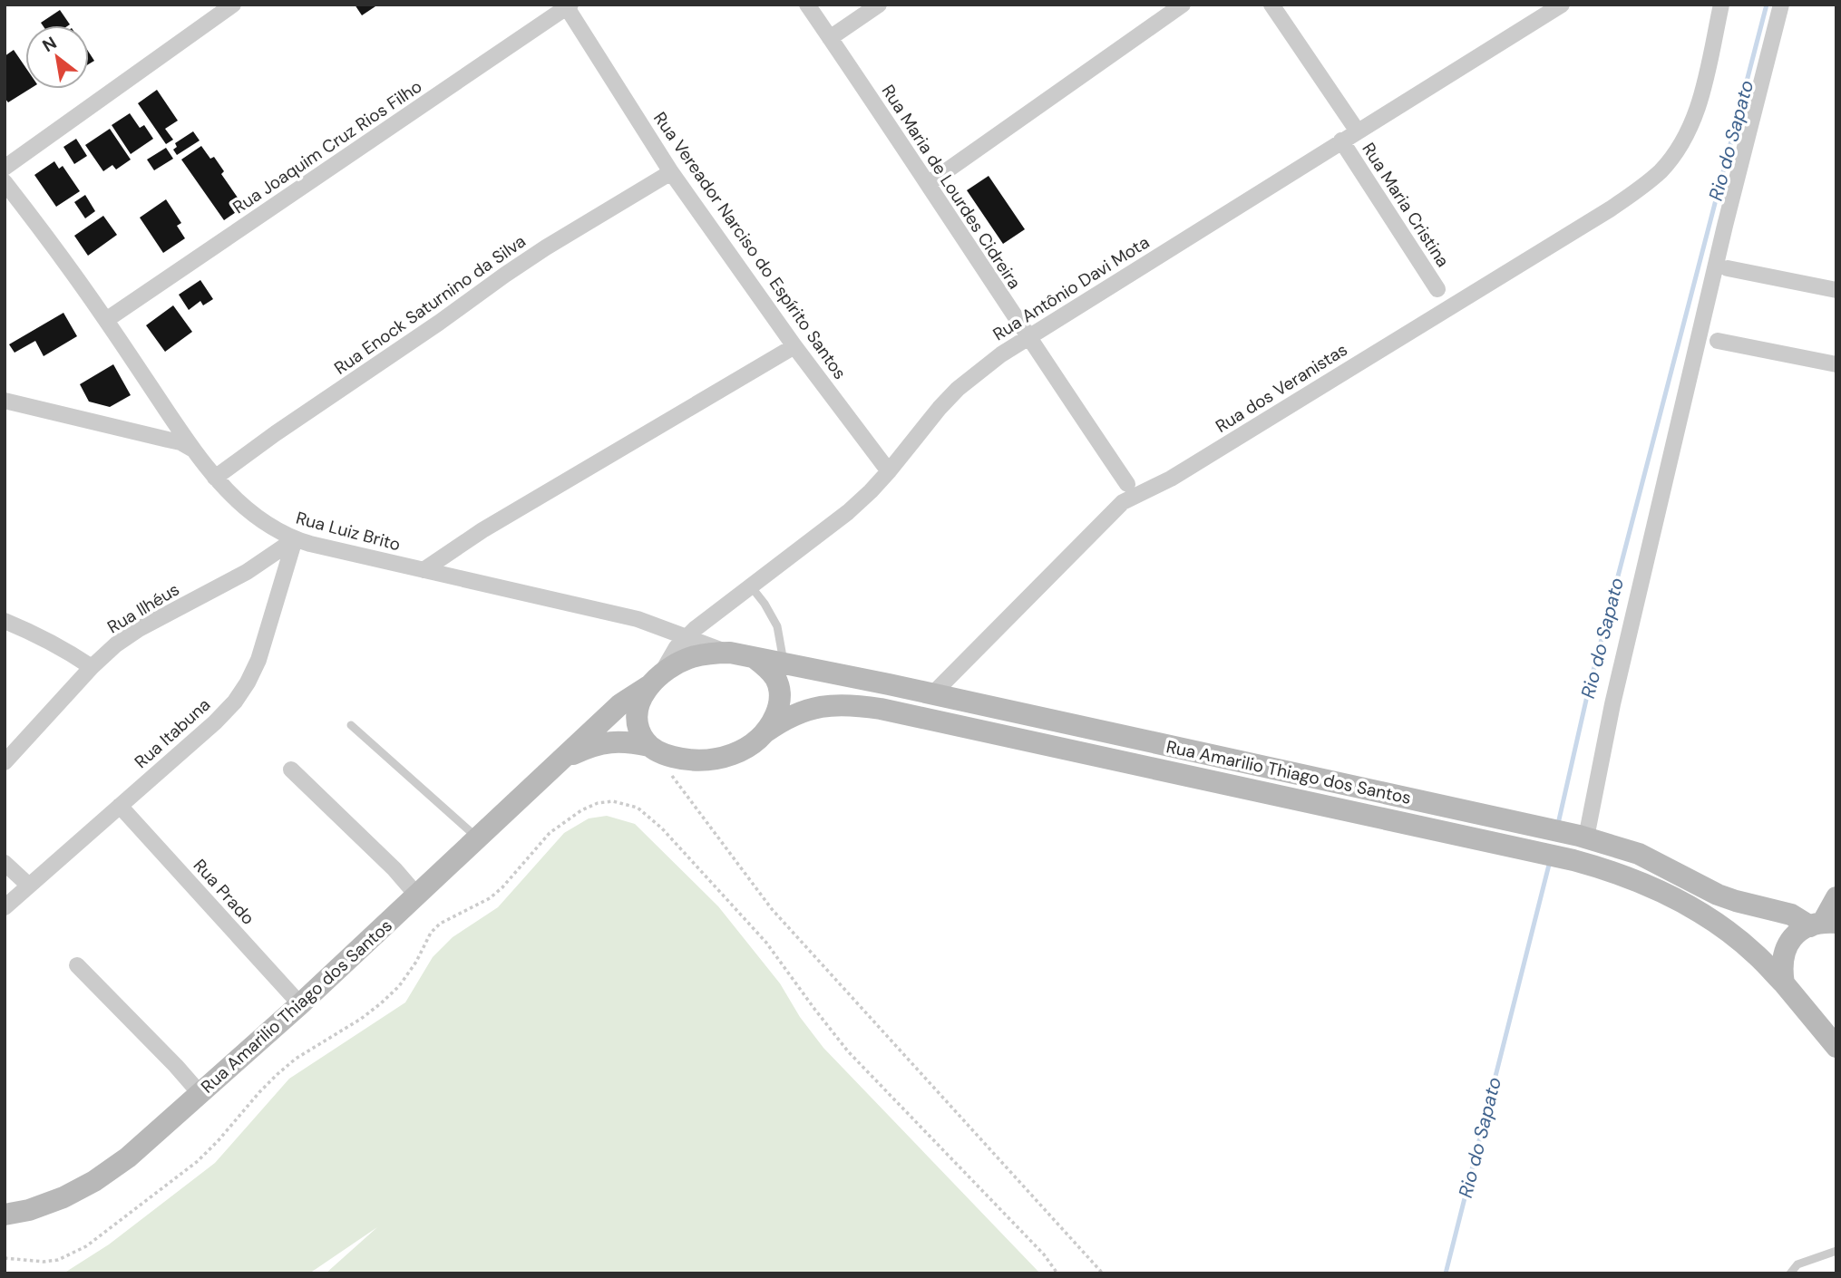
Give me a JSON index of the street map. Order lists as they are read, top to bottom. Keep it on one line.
{"streets":{"main road":["Rua Amarilio Thiago dos Santos"],"street":["Rua Joaquim Cruz Rios Filho","Rua Maria de Lourdes Cidreira","Rua Maria Cristina","Rua Vereador Narciso do Espírito Santos","Rua Antônio Davi Mota","Rua Enock Saturnino da Silva","Rua dos Veranistas","Rua Luiz Brito","Rua Ilhéus","Rua Itabuna","Rua Prado"]},"crossings":[["Rua Joaquim Cruz Rios Filho","Rua Vereador Narciso do Espírito Santos"],["Rua Joaquim Cruz Rios Filho","Rua Luiz Brito"],["Rua Maria de Lourdes Cidreira","Rua Antônio Davi Mota"],["Rua Maria Cristina","Rua Antônio Davi Mota"],["Rua Vereador Narciso do Espírito Santos","Rua Antônio Davi Mota"],["Rua Vereador Narciso do Espírito Santos","Rua Enock Saturnino da Silva"],["Rua Antônio Davi Mota","Rua Luiz Brito"],["Rua Antônio Davi Mota","Rua Amarilio Thiago dos Santos"],["Rua Enock Saturnino da Silva","Rua Luiz Brito"],["Rua dos Veranistas","Rua Amarilio Thiago dos Santos"],["Rua Luiz Brito","Rua Ilhéus"],["Rua Luiz Brito","Rua Itabuna"],["Rua Luiz Brito","Rua Amarilio Thiago dos Santos"],["Rua Ilhéus","Rua Itabuna"],["Rua Itabuna","Rua Prado"],["Rua Amarilio Thiago dos Santos","Rua Prado"]],"water":["Rio do Sapato"],"north":"top left"}
